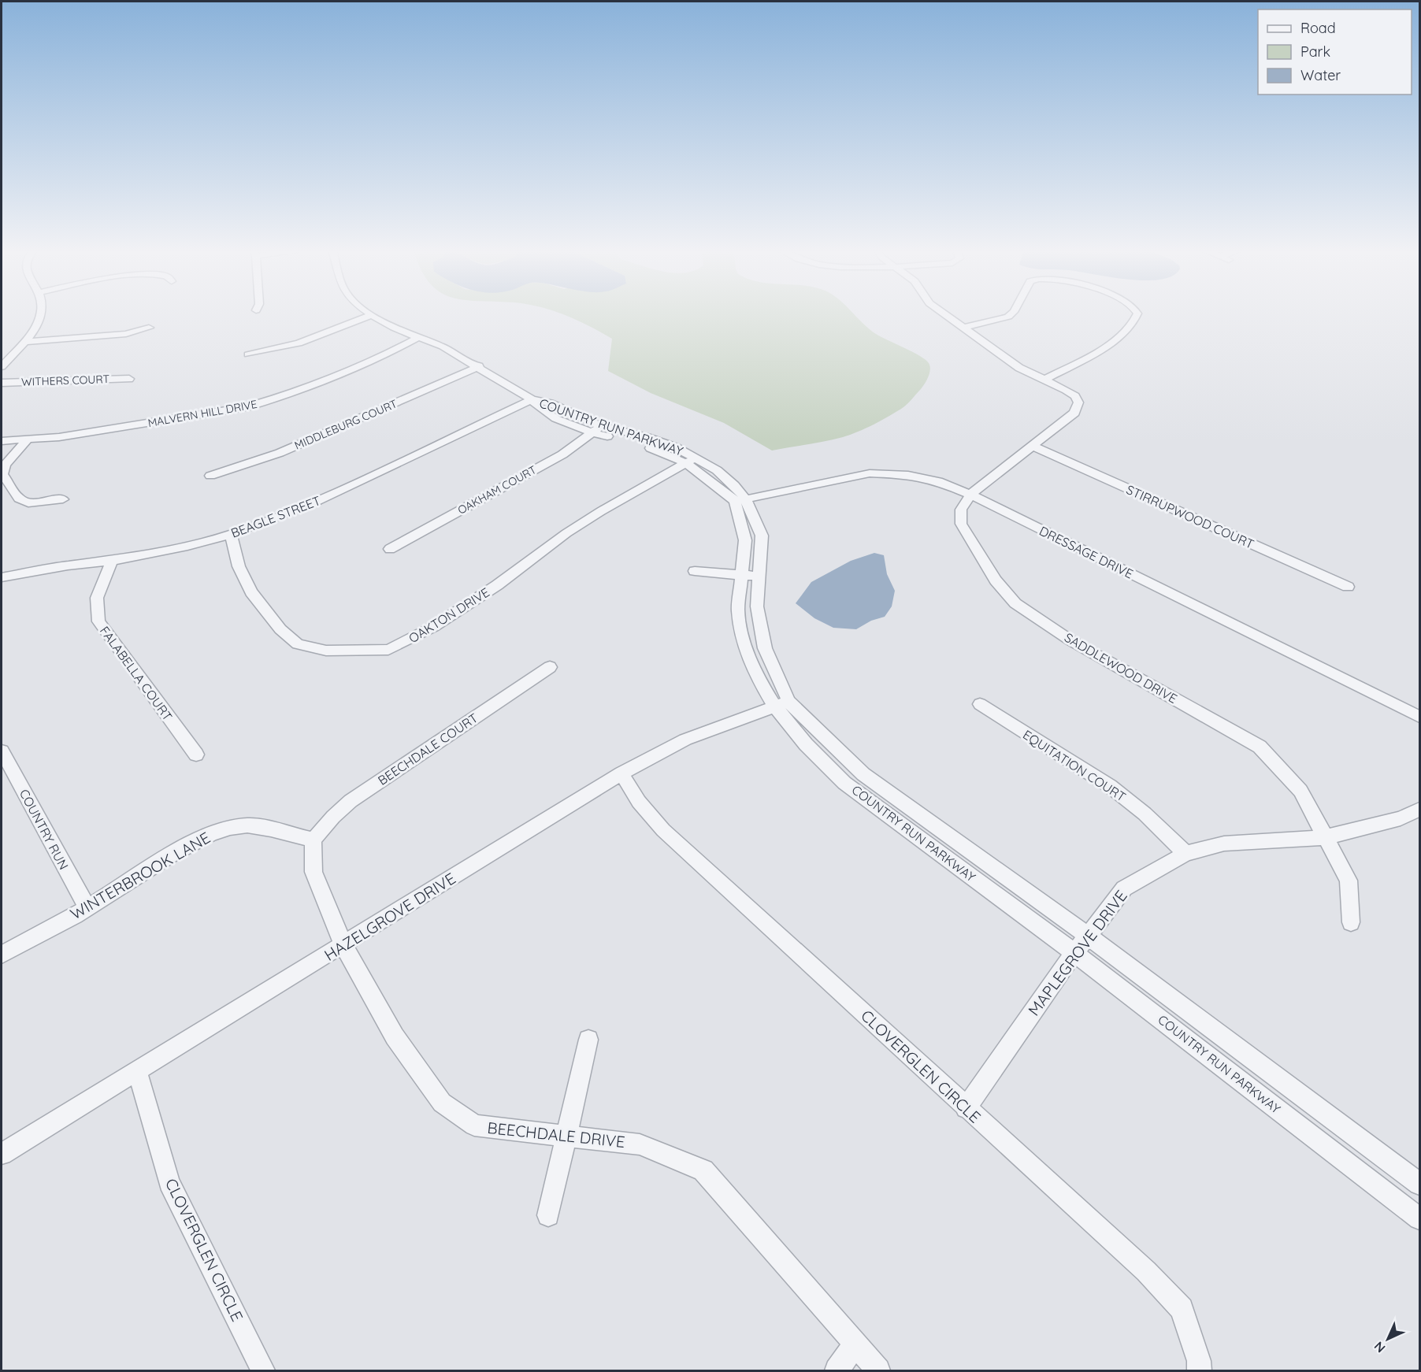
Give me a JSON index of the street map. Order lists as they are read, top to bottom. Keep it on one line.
{"streets":{"street":["WITHERS COURT","MALVERN HILL DRIVE","MIDDLEBURG COURT","COUNTRY RUN PARKWAY","OAKHAM COURT","BEAGLE STREET","STIRRUPWOOD COURT","DRESSAGE DRIVE","OAKTON DRIVE","SADDLEWOOD DRIVE","FALABELLA COURT","BEECHDALE COURT","EQUITATION COURT","COUNTRY RUN","WINTERBROOK LANE","HAZELGROVE DRIVE","MAPLEGROVE DRIVE","CLOVERGLEN CIRCLE","BEECHDALE DRIVE"]},"crossings":[["MALVERN HILL DRIVE","COUNTRY RUN PARKWAY"],["MIDDLEBURG COURT","COUNTRY RUN PARKWAY"],["COUNTRY RUN PARKWAY","OAKHAM COURT"],["COUNTRY RUN PARKWAY","BEAGLE STREET"],["COUNTRY RUN PARKWAY","DRESSAGE DRIVE"],["COUNTRY RUN PARKWAY","OAKTON DRIVE"],["COUNTRY RUN PARKWAY","HAZELGROVE DRIVE"],["COUNTRY RUN PARKWAY","MAPLEGROVE DRIVE"],["BEAGLE STREET","OAKTON DRIVE"],["BEAGLE STREET","FALABELLA COURT"],["STIRRUPWOOD COURT","SADDLEWOOD DRIVE"],["DRESSAGE DRIVE","SADDLEWOOD DRIVE"],["SADDLEWOOD DRIVE","MAPLEGROVE DRIVE"],["BEECHDALE COURT","WINTERBROOK LANE"],["BEECHDALE COURT","BEECHDALE DRIVE"],["EQUITATION COURT","MAPLEGROVE DRIVE"],["COUNTRY RUN","WINTERBROOK LANE"],["WINTERBROOK LANE","BEECHDALE DRIVE"],["HAZELGROVE DRIVE","CLOVERGLEN CIRCLE"],["HAZELGROVE DRIVE","BEECHDALE DRIVE"],["MAPLEGROVE DRIVE","CLOVERGLEN CIRCLE"]],"legend":["Road","Park","Water"],"north":"bottom left"}
